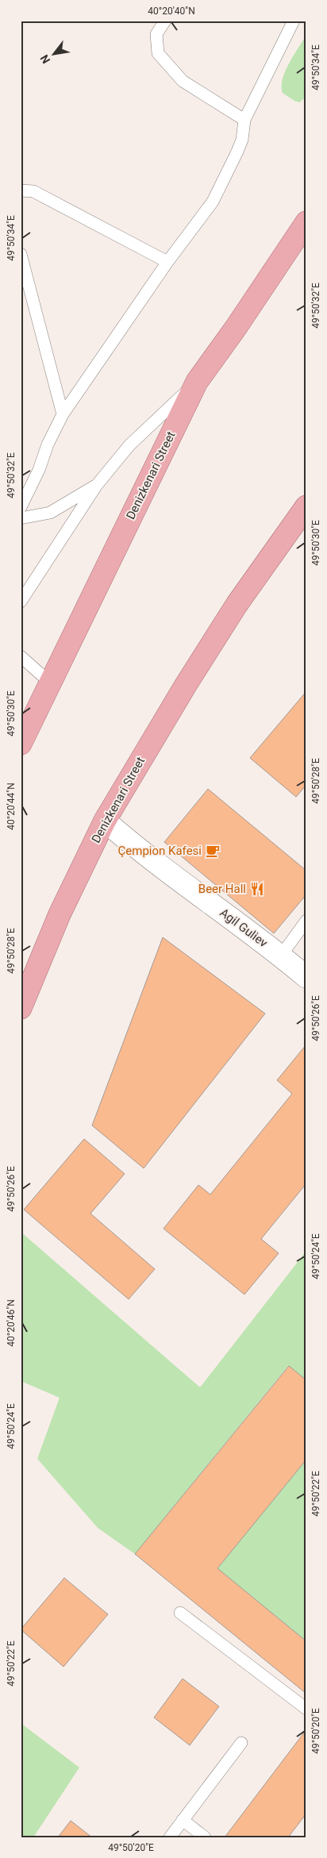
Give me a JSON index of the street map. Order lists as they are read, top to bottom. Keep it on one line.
{"streets":{"highway":["Denizkenari Street"],"street":["Agil Guliev"]},"crossings":[["Denizkenari Street","Agil Guliev"]],"places":{"cafe":["Çempion Kafesi"],"restaurant":["Beer Hall"]},"north":"bottom left","coordinates":["40°20'40\"N","49°50'34\"E","49°50'32\"E","49°50'30\"E","49°50'28\"E","40°20'44\"N","49°50'26\"E","49°50'24\"E","40°20'46\"N","49°50'22\"E","49°50'20\"E"]}
